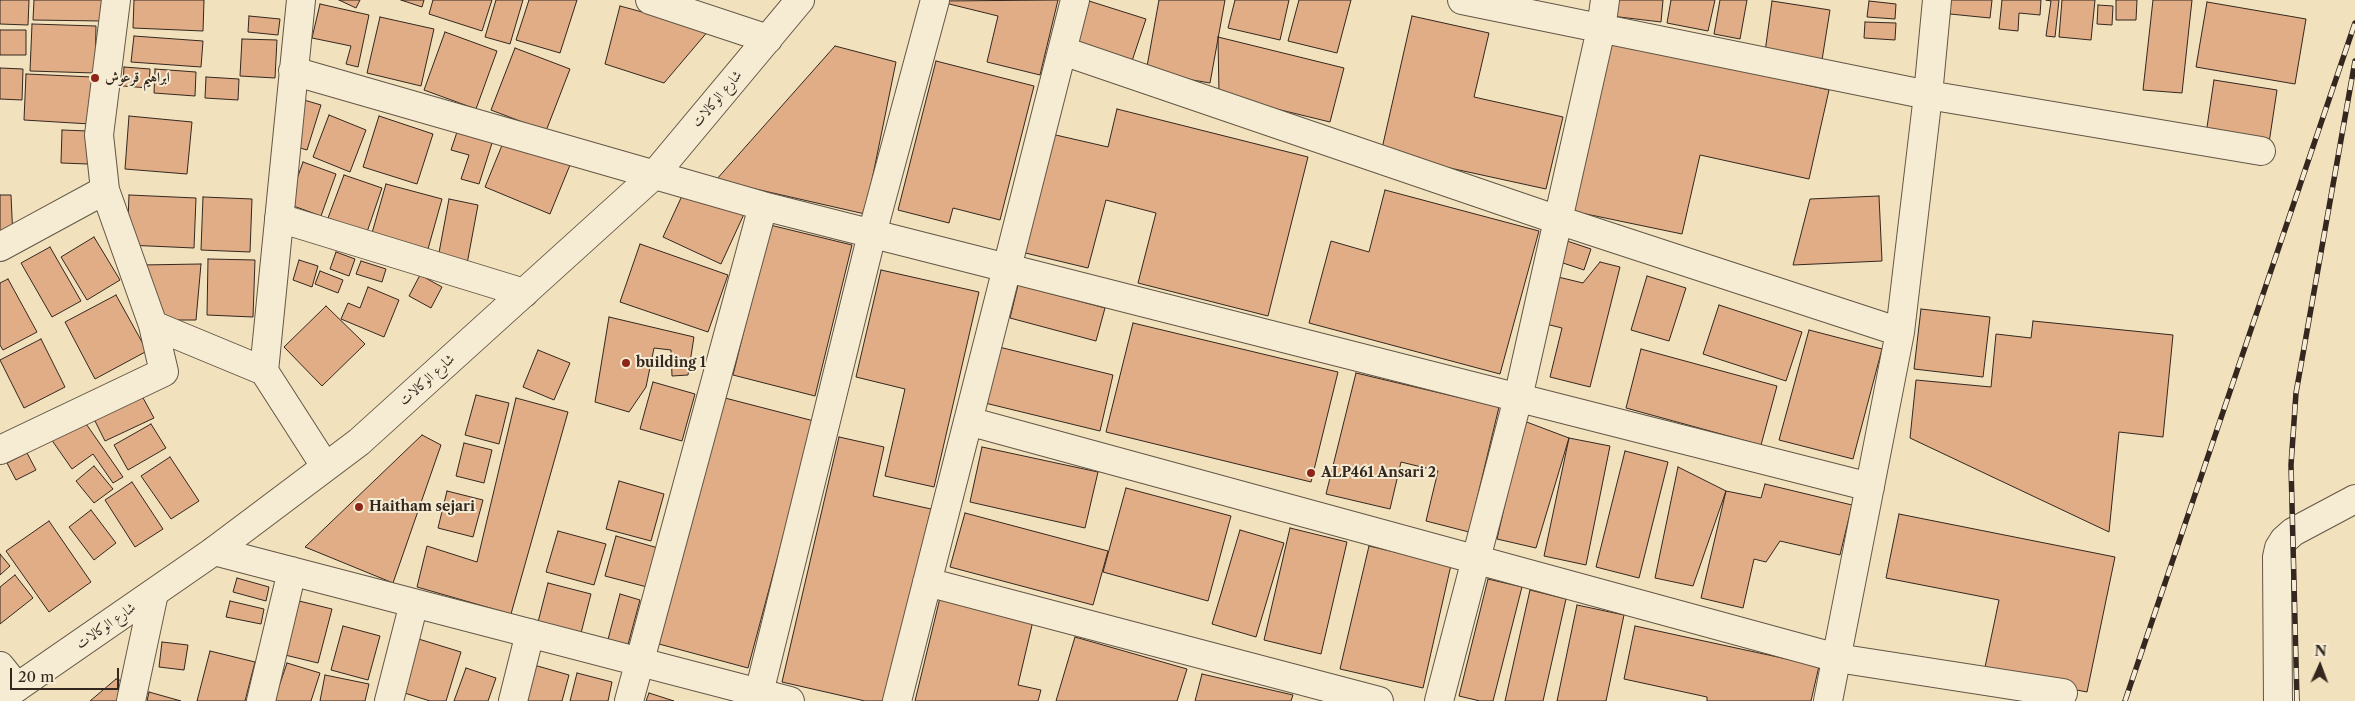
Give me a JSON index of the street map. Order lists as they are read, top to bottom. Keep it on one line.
{"streets":{"street":["شارع الوكالات"]},"places":["ابراهيم قرعوش","building 1","ALP461 Ansari 2","Haitham sejari"],"scale_bar":"20 m","north":"top"}
